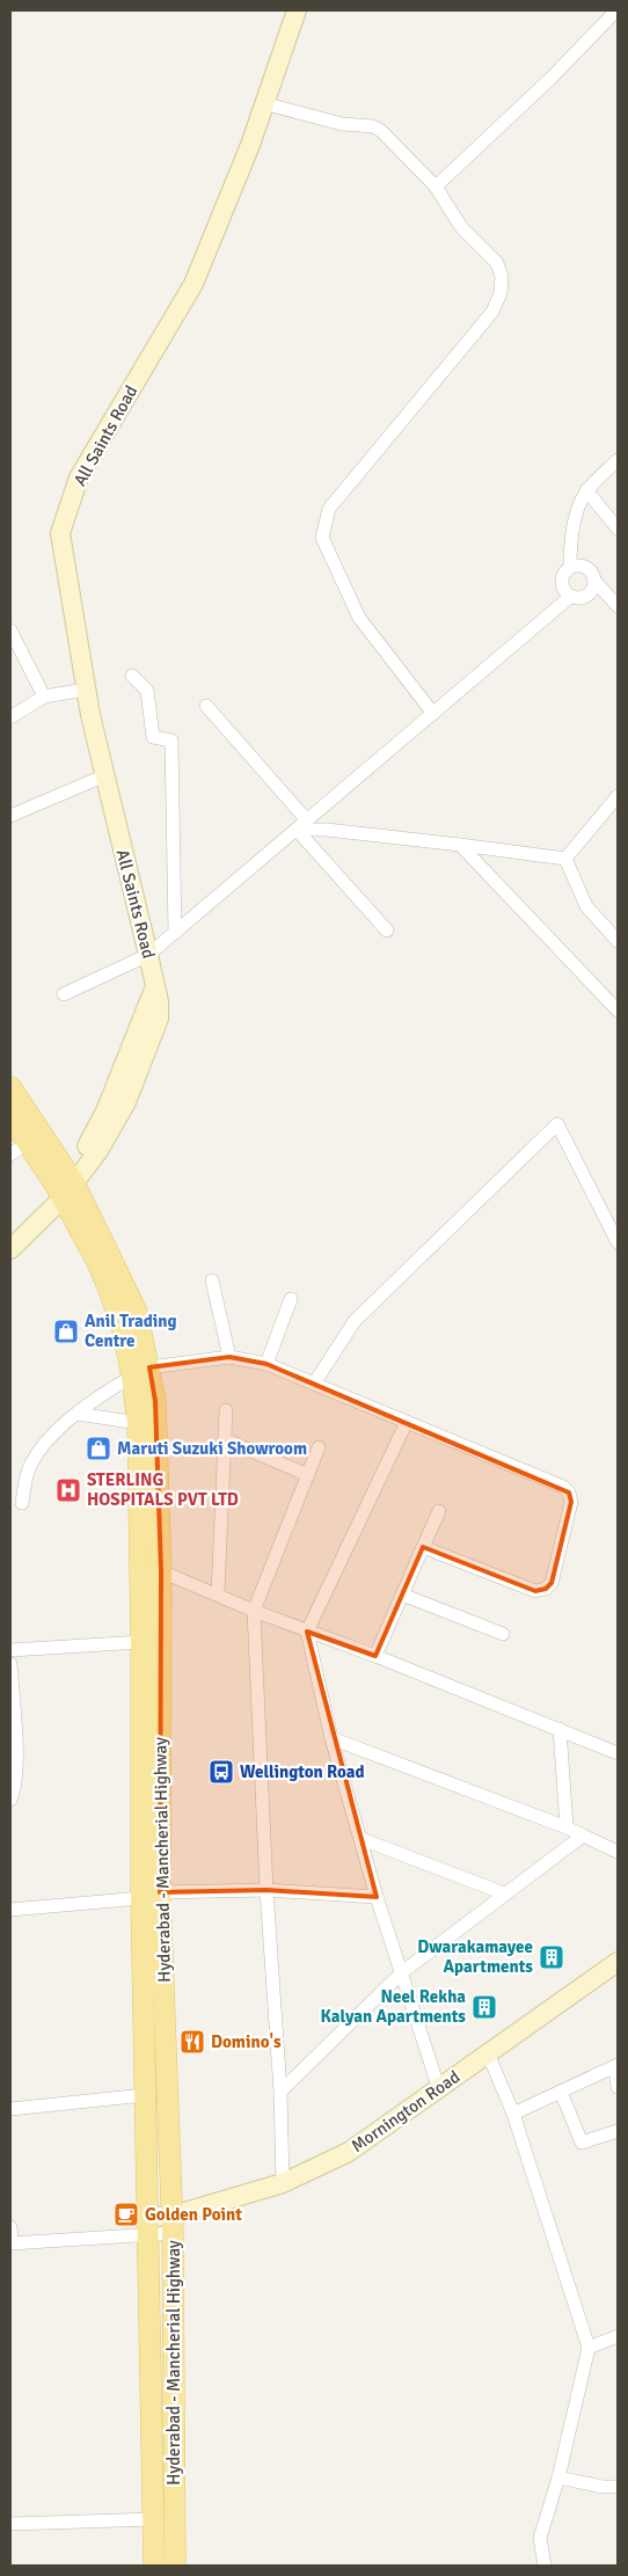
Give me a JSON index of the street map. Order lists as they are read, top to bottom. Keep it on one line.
{"streets":{"main road":["All Saints Road","Hyderabad - Mancherial Highway","Mornington Road"]},"crossings":[["All Saints Road","Hyderabad - Mancherial Highway"],["Hyderabad - Mancherial Highway","Mornington Road"]],"places":{"shop":["Anil Trading Centre","Maruti Suzuki Showroom"],"hospital":["STERLING HOSPITALS PVT LTD"],"bus stop":["Wellington Road"],"building":["Dwarakamayee Apartments","Neel Rekha Kalyan Apartments"],"restaurant":["Domino's"],"cafe":["Golden Point"]}}
